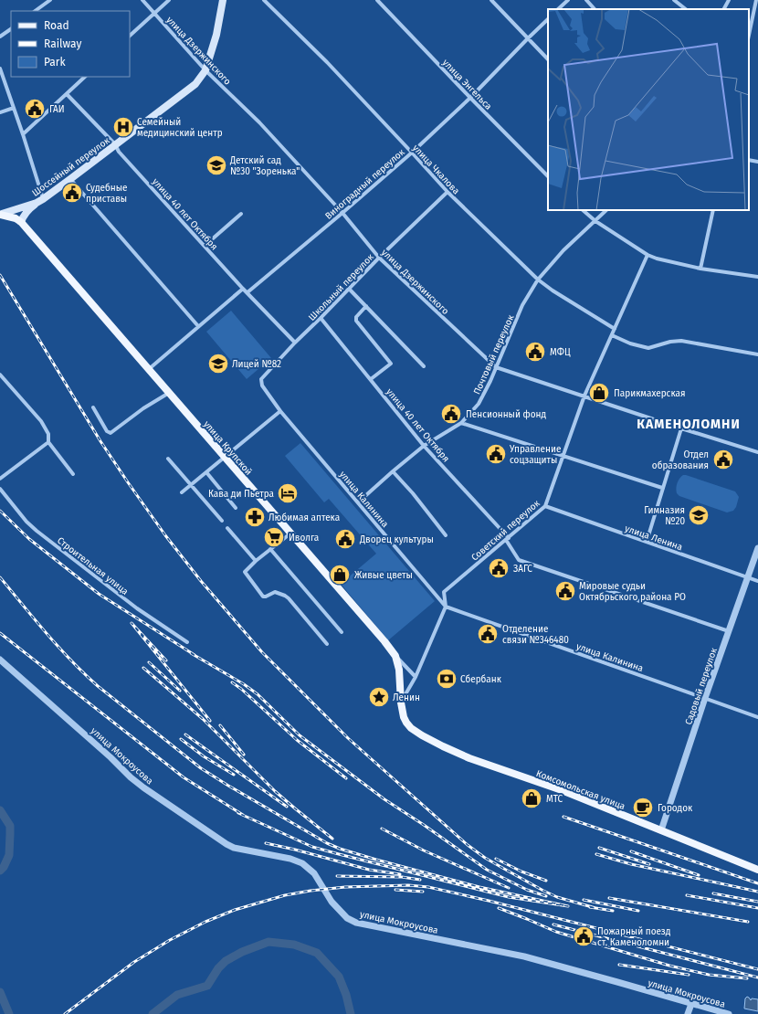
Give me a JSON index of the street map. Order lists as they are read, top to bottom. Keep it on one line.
{"streets":{"main road":["Шоссейный переулок","улица Крупской","Комсомольская улица"],"street":["улица Дзержинского","улица Энгельса","улица Чкалова","Виноградный переулок","улица 40 лет Октября","Школьный переулок","Почтовый переулок","улица Калинина","Советский переулок","улица Ленина","Строительная улица","Садовый переулок","улица Мокроусова"]},"crossings":[["улица Дзержинского","Шоссейный переулок"],["улица Дзержинского","Виноградный переулок"],["улица Дзержинского","Школьный переулок"],["улица Дзержинского","Почтовый переулок"],["улица Дзержинского","Советский переулок"],["улица Энгельса","Виноградный переулок"],["Шоссейный переулок","улица 40 лет Октября"],["Шоссейный переулок","улица Крупской"],["улица Чкалова","Виноградный переулок"],["улица Чкалова","Школьный переулок"],["улица Чкалова","Почтовый переулок"],["улица Чкалова","Советский переулок"],["Виноградный переулок","улица 40 лет Октября"],["улица 40 лет Октября","Школьный переулок"],["улица 40 лет Октября","Почтовый переулок"],["улица 40 лет Октября","Советский переулок"],["улица 40 лет Октября","Садовый переулок"],["Школьный переулок","улица Калинина"],["Почтовый переулок","улица Калинина"],["улица Крупской","Советский переулок"],["улица Крупской","Комсомольская улица"],["улица Калинина","Советский переулок"],["улица Калинина","Садовый переулок"],["Советский переулок","улица Ленина"],["улица Ленина","Садовый переулок"],["Садовый переулок","Комсомольская улица"]],"districts":["КАМЕНОЛОМНИ"],"places":{"public building":["ГАИ","Судебные приставы","МФЦ","Пенсионный фонд","Управление соцзащиты","Отдел образования","Дворец культуры","ЗАГС","Мировые судьи Октябрьского района РО","Отделение связи №346480","Пожарный поезд ст. Каменоломни"],"hospital":["Семейный медицинский центр"],"school or university":["Детский сад №30 \"Зоренька\"","Лицей №82","Гимназия №20"],"shop":["Парикмахерская","Живые цветы","МТС"],"hotel":["Кава ди Пьетра"],"pharmacy":["Любимая аптека"],"supermarket":["Иволга"],"bank":["Сбербанк"],"place":["Ленин"],"cafe":["Городок"]},"legend":["Road","Railway","Park"]}
